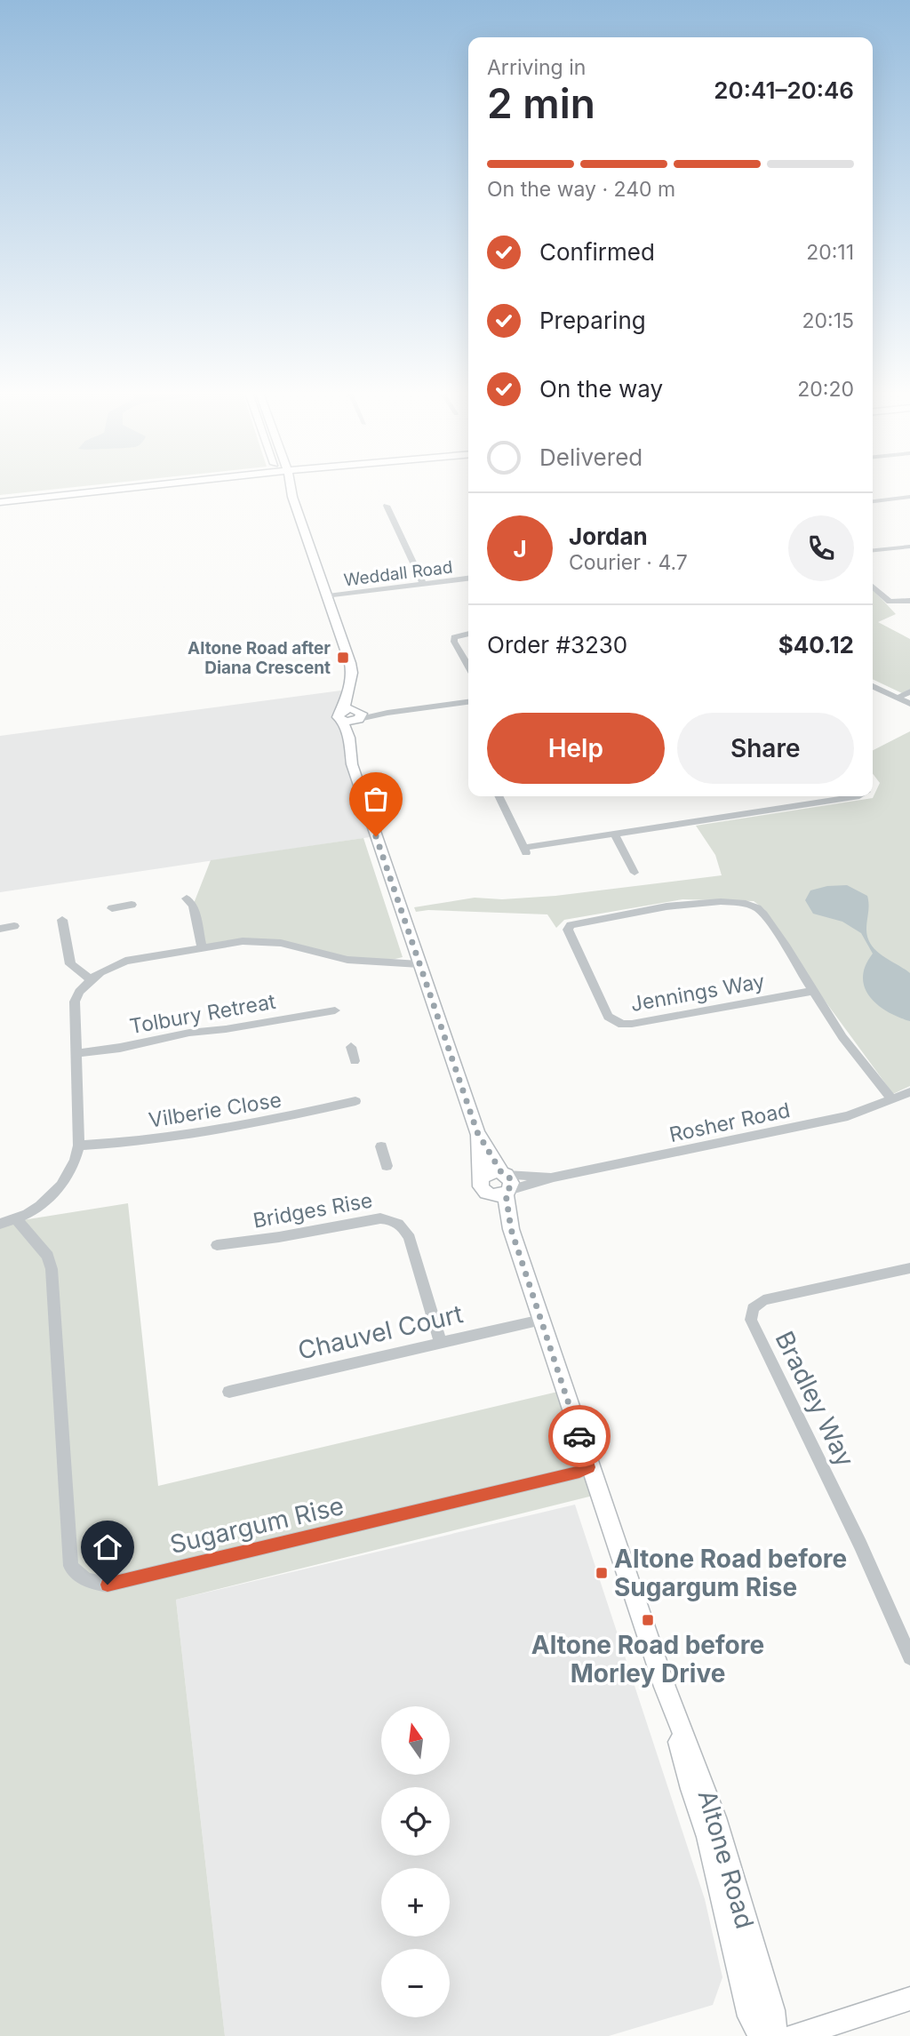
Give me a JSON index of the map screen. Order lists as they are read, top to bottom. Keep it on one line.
{"streets":{"main road":["Altone Road"],"street":["Weddall Road","Jennings Way","Tolbury Retreat","Vilberie Close","Rosher Road","Bridges Rise","Chauvel Court","Bradley Way","Sugargum Rise"]},"crossings":[["Jennings Way","Rosher Road"],["Rosher Road","Altone Road"],["Bridges Rise","Chauvel Court"],["Chauvel Court","Altone Road"],["Sugargum Rise","Altone Road"]],"places":{"transit":["Altone Road after Diana Crescent","Altone Road before Sugargum Rise","Altone Road before Morley Drive"]},"north":"top","page":{"heading":["2 min","Arriving in","20:41–20:46"],"panel":["Jordan","Courier · 4.7","Order #3230","$40.12"],"bar":"On the way · 240 m","list":[["Confirmed","20:11"],["Preparing","20:15"],["On the way","20:20"],"Delivered"],"round":"J","buttons":["Help","Share"],"map_buttons":["+","−"]}}
